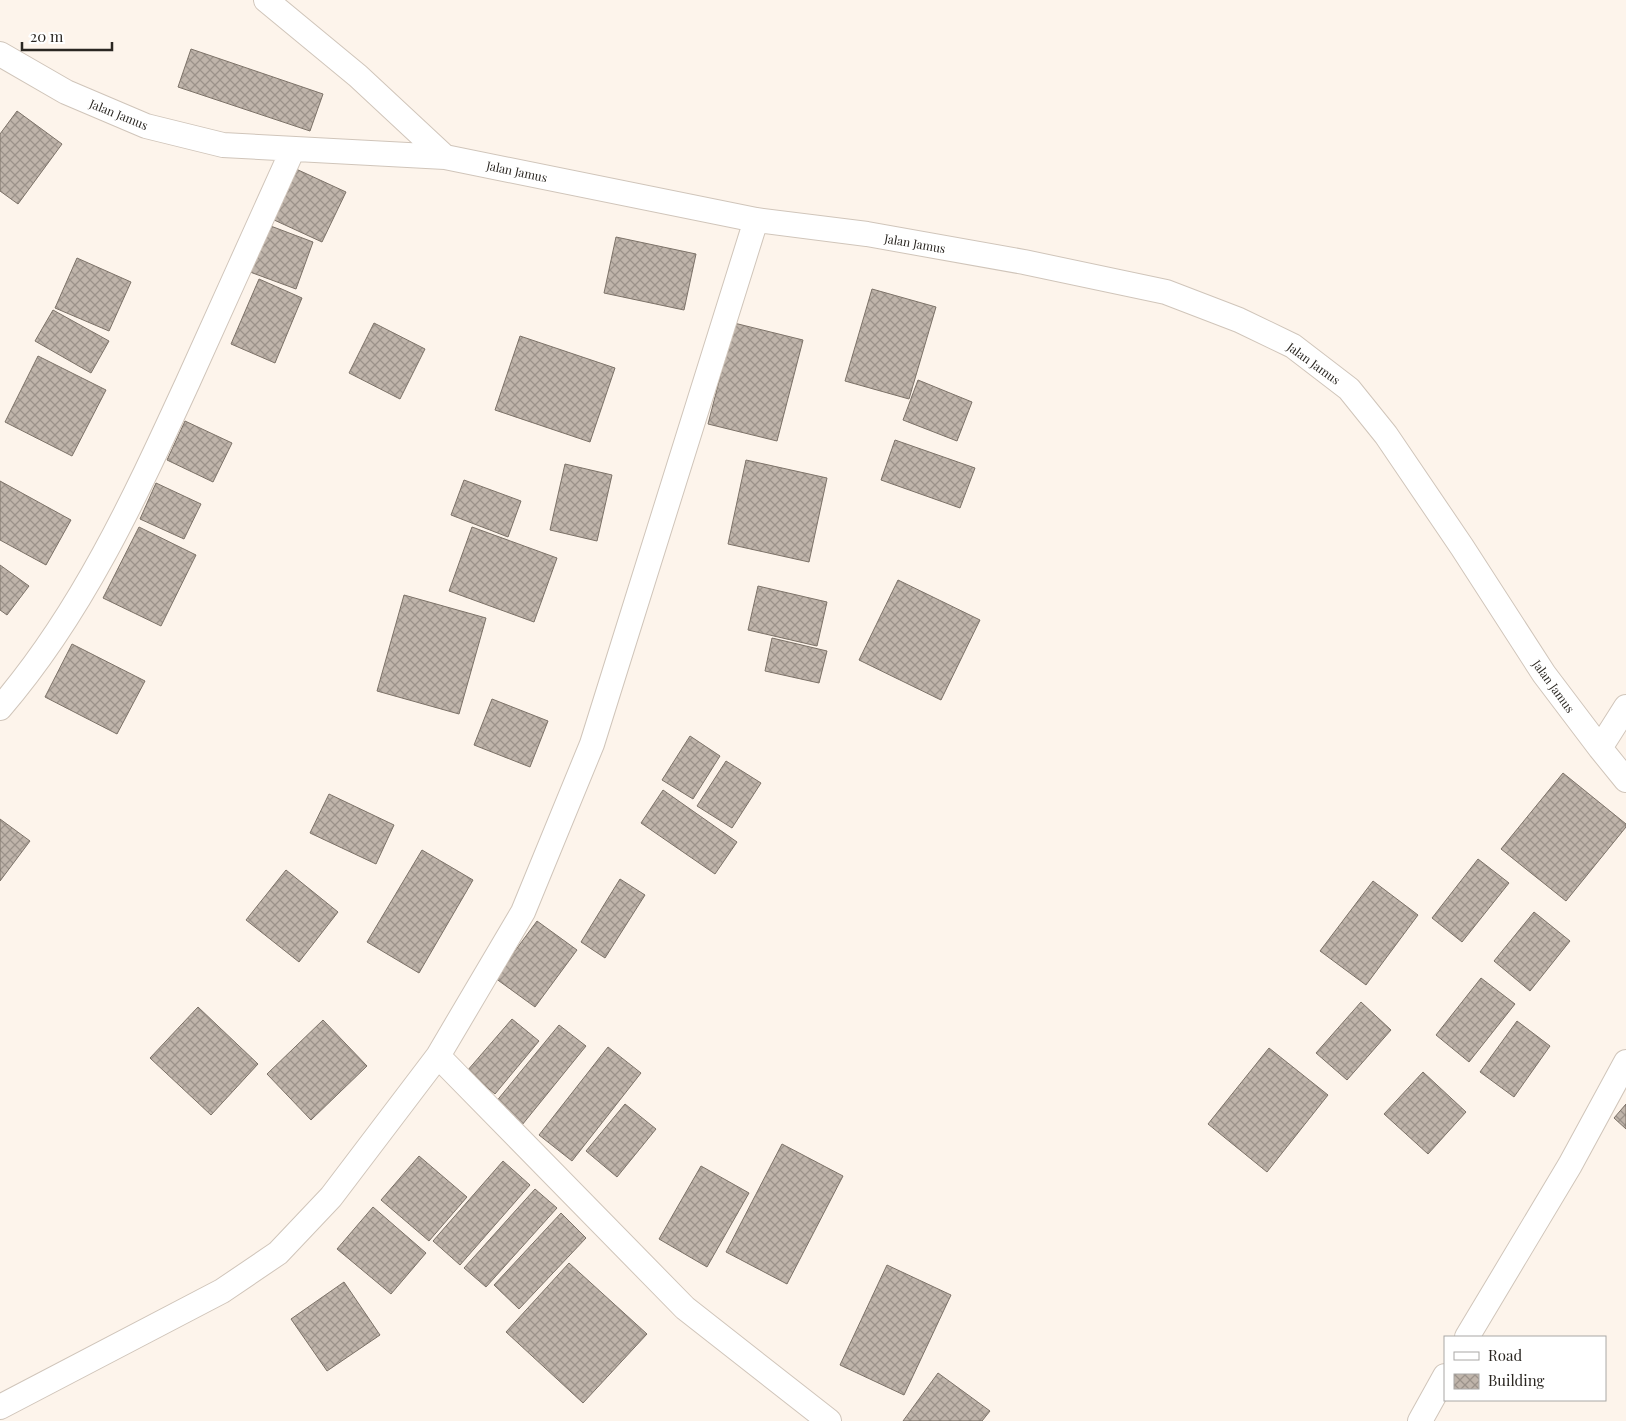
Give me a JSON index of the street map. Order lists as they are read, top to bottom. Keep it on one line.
{"streets":{"street":["Jalan Jamus"]},"legend":["Road","Building"],"scale_bar":"20 m"}
